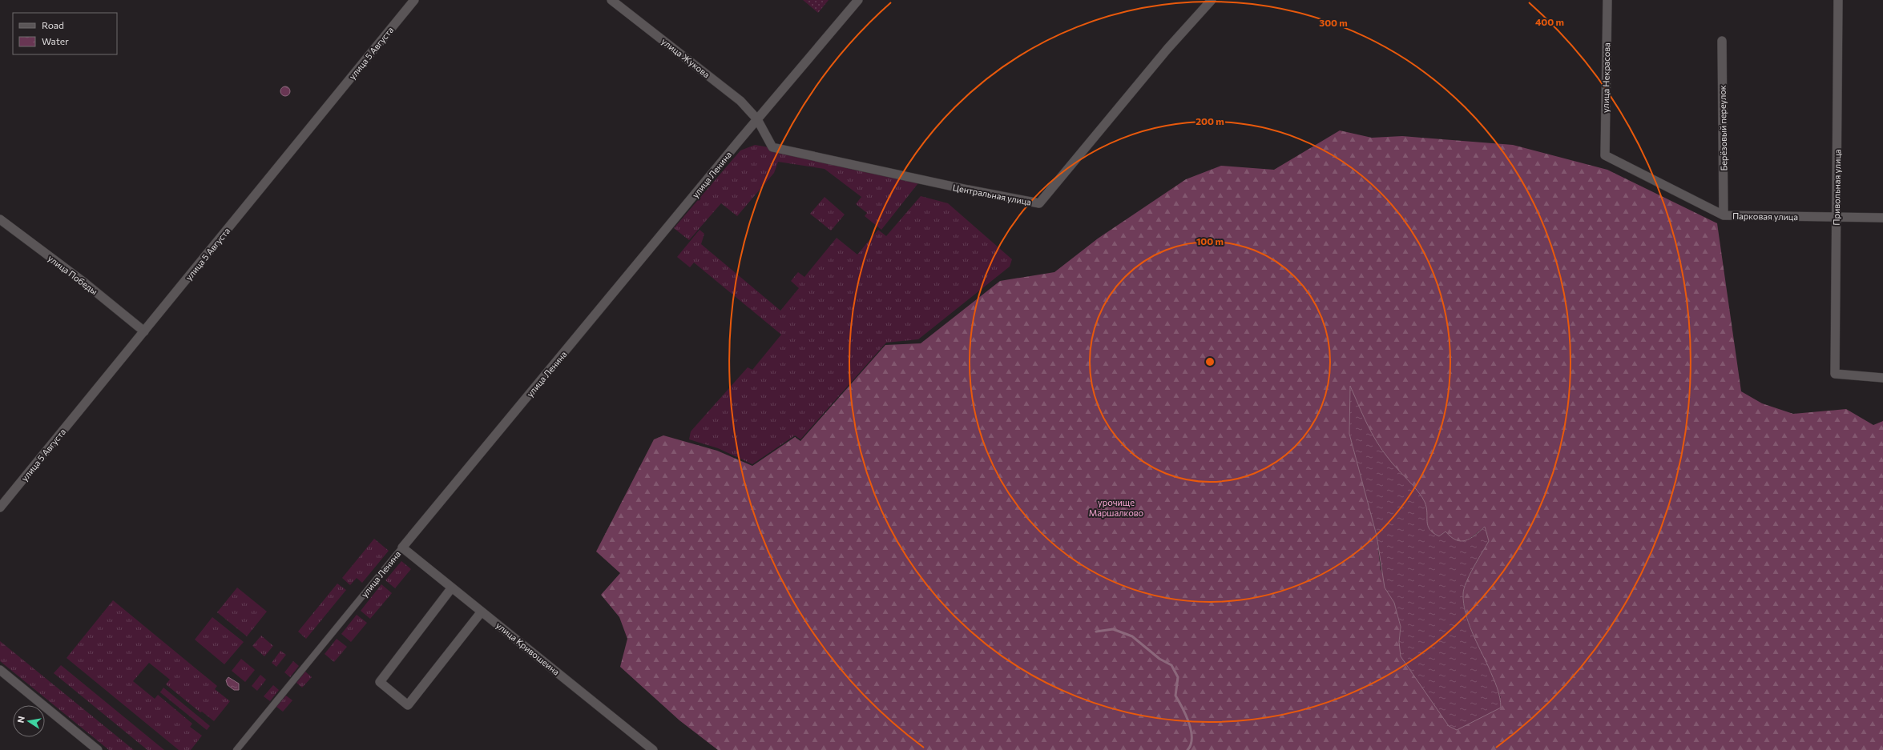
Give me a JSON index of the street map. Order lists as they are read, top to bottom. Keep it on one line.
{"streets":{"street":["улица 5 Августа","улица Жукова","улица Некрасова","Берёзовый переулок","улица Ленина","Привольная улица","Центральная улица","Парковая улица","улица Победы","улица Кривошеина"]},"crossings":[["улица 5 Августа","улица Победы"],["улица Жукова","улица Ленина"],["улица Жукова","Центральная улица"],["улица Некрасова","Парковая улица"],["Берёзовый переулок","Парковая улица"],["улица Ленина","Центральная улица"],["улица Ленина","улица Кривошеина"],["Привольная улица","Парковая улица"]],"parks":["урочище Маршалково"],"legend":["Road","Water"],"north":"left","rings":["400 m","300 m","200 m","100 m"]}
